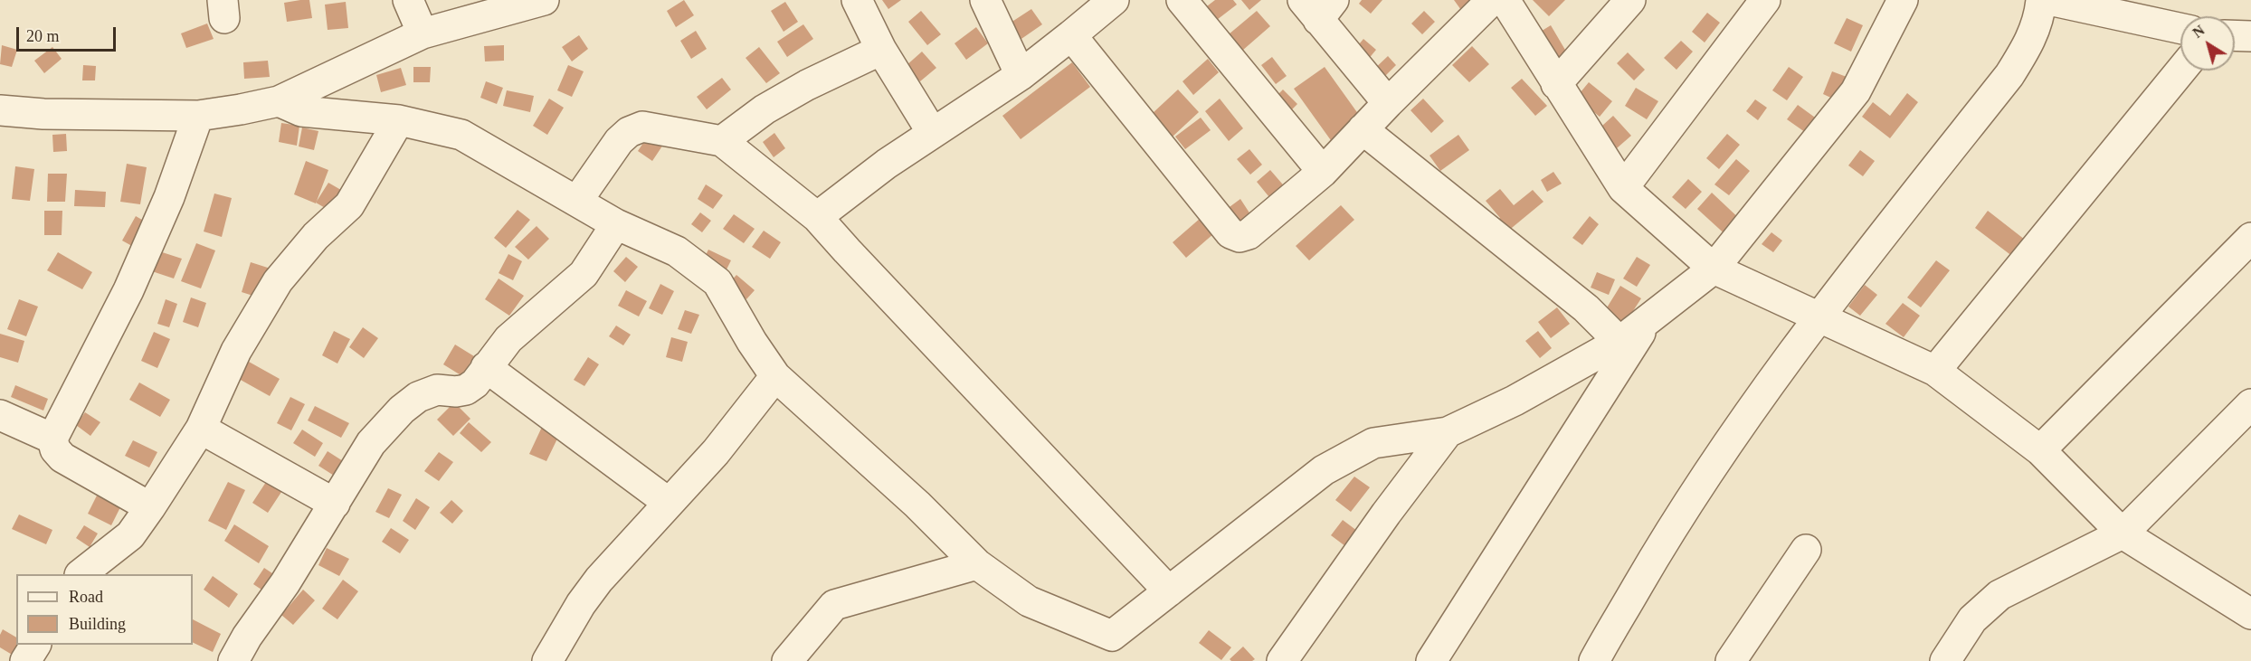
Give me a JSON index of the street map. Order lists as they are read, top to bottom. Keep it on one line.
{"legend":["Road","Building"],"scale_bar":"20 m","north":"top left"}
